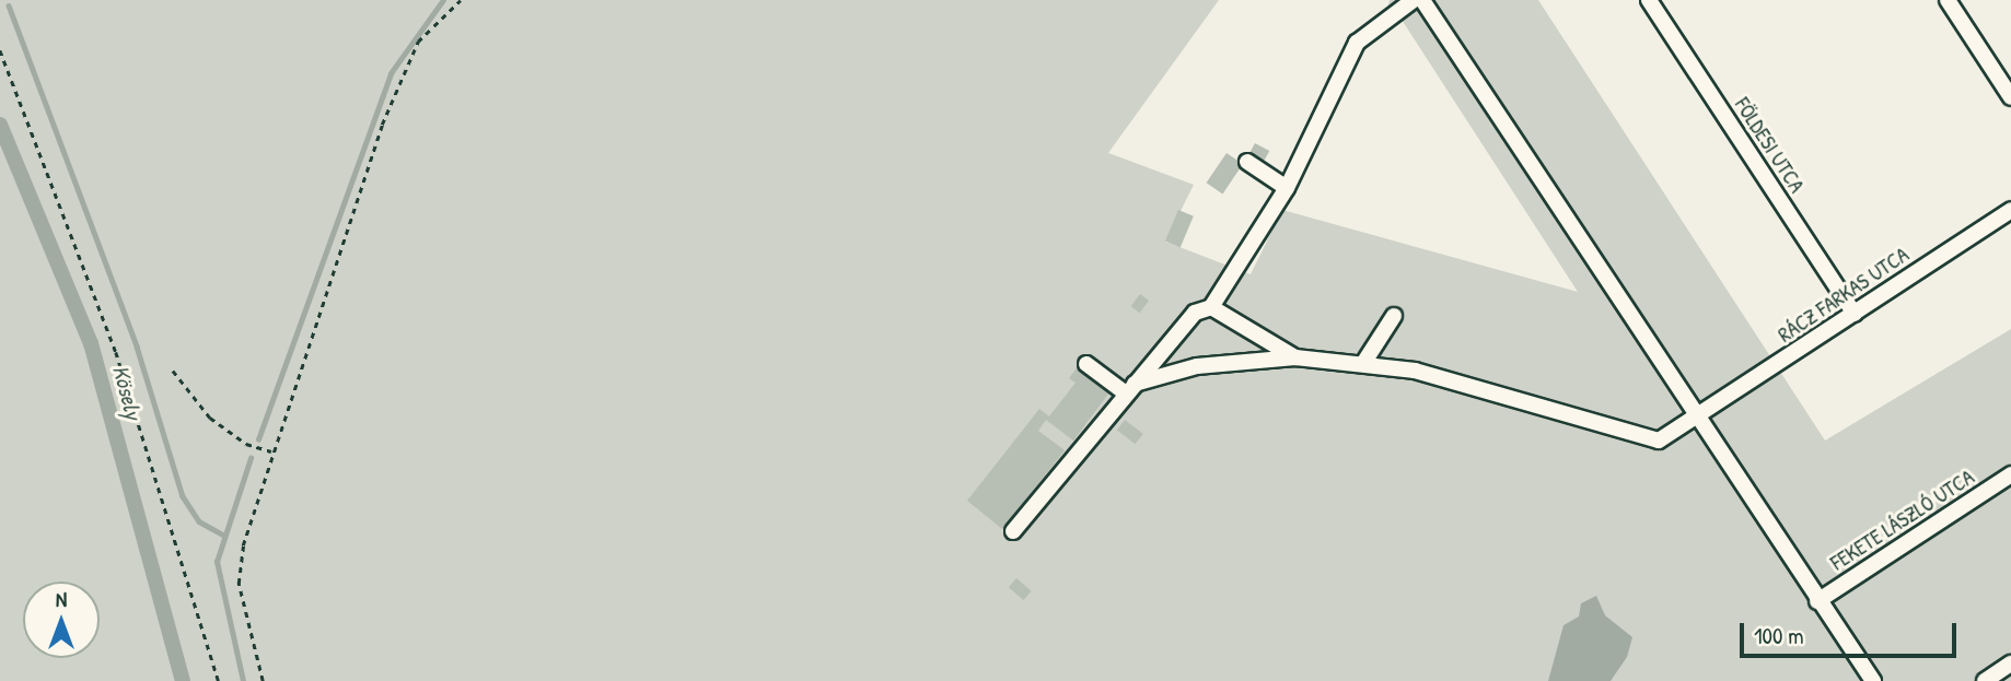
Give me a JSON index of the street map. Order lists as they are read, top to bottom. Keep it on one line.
{"streets":{"street":["FÖLDESI UTCA","RÁCZ FARKAS UTCA","FEKETE LÁSZLÓ UTCA"]},"crossings":[["FÖLDESI UTCA","RÁCZ FARKAS UTCA"]],"water":["Kösely"],"scale_bar":"100 m","north":"top"}
